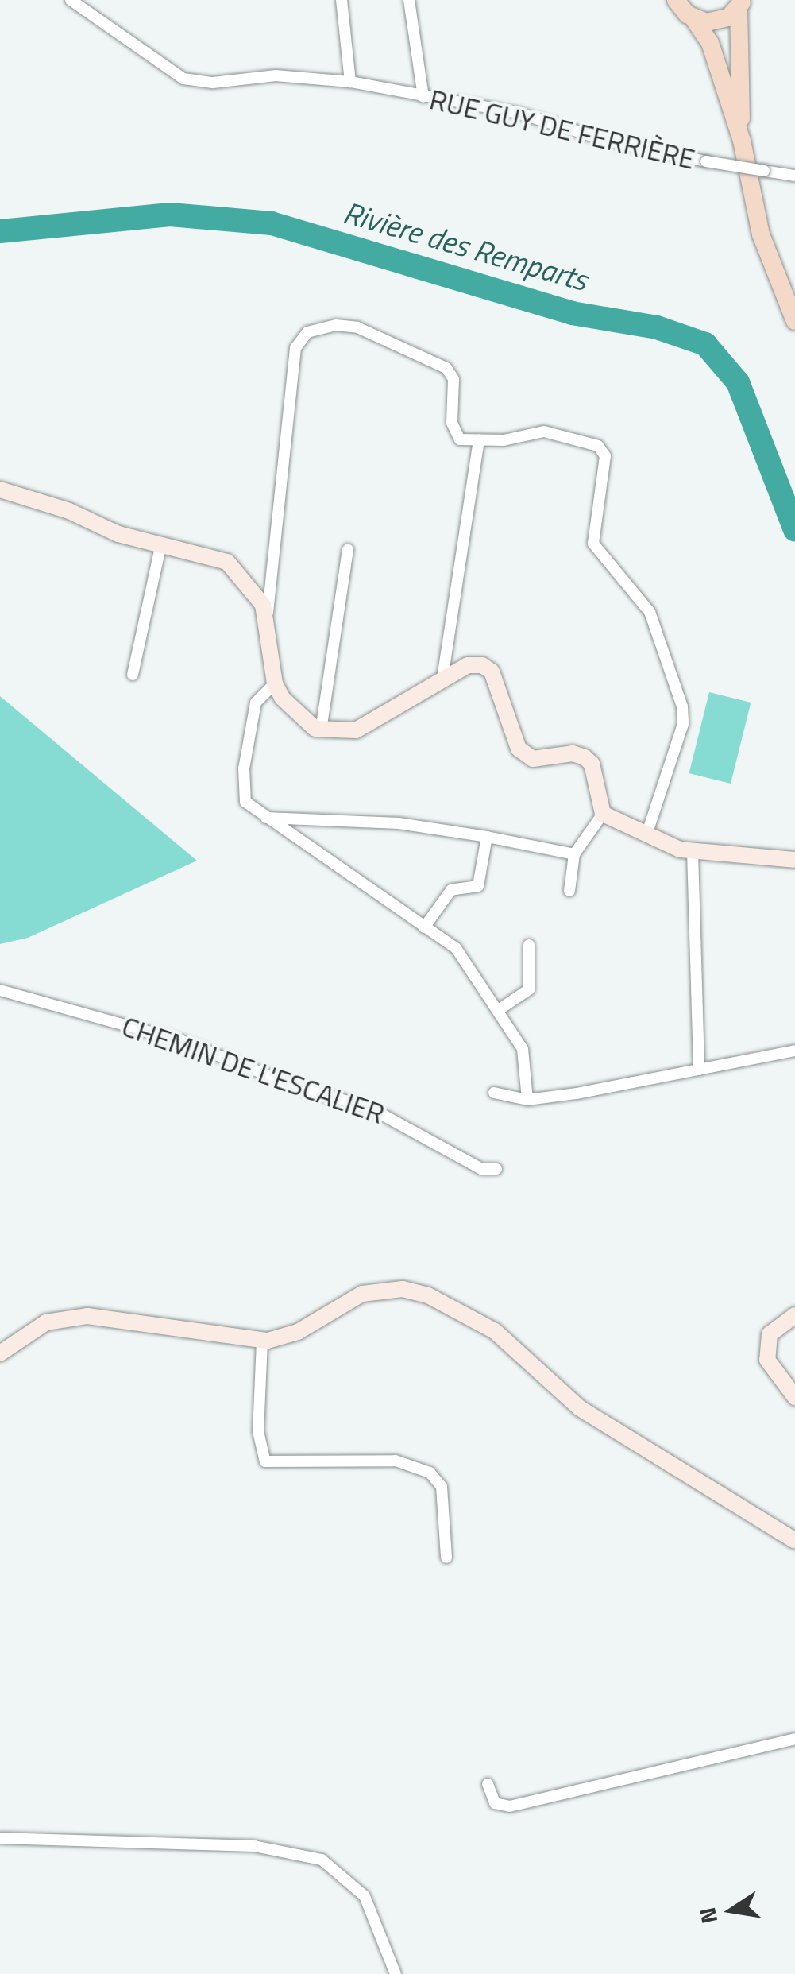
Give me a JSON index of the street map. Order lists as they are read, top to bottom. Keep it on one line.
{"streets":{"street":["RUE GUY DE FERRIÈRE","CHEMIN DE L'ESCALIER"]},"water":["Rivière des Remparts"],"north":"left"}
